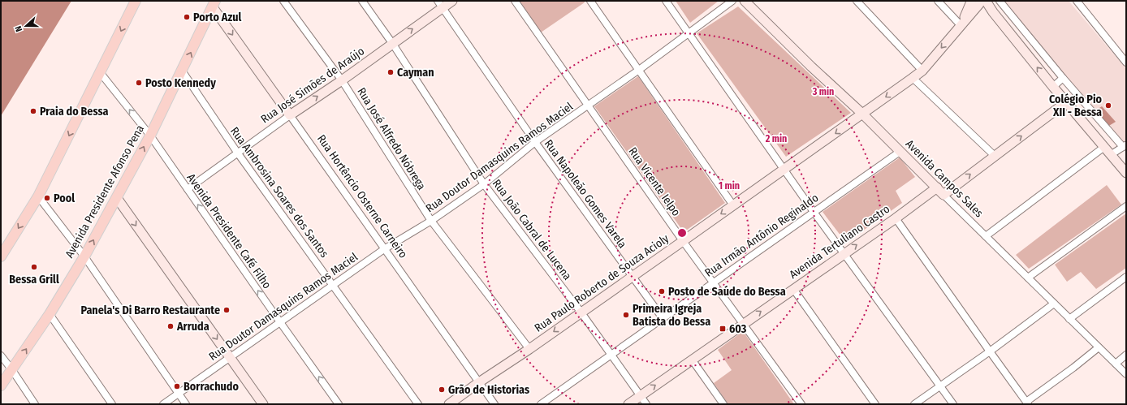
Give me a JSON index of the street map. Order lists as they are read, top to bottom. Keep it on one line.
{"streets":{"main road":["Avenida Presidente Afonso Pena"],"street":["Rua José Simões de Araújo","Rua José Alfredo Nóbrega","Rua Doutor Damasquins Ramos Maciel","Avenida Campos Sales","Rua Vicente Ielpo","Rua Ambrosina Soares dos Santos","Rua Napoleão Gomes Varela","Rua Hortêncio Osterne Carneiro","Rua João Cabral de Lucena","Avenida Presidente Café Filho","Rua Irmão Antônio Reginaldo","Avenida Tertuliano Castro","Rua Paulo Roberto de Souza Acioly"]},"crossings":[["Rua José Simões de Araújo","Rua José Alfredo Nóbrega"],["Rua José Simões de Araújo","Rua Ambrosina Soares dos Santos"],["Rua José Simões de Araújo","Rua Napoleão Gomes Varela"],["Rua José Simões de Araújo","Rua Hortêncio Osterne Carneiro"],["Rua José Simões de Araújo","Rua João Cabral de Lucena"],["Rua José Simões de Araújo","Avenida Presidente Café Filho"],["Rua José Alfredo Nóbrega","Rua Doutor Damasquins Ramos Maciel"],["Rua José Alfredo Nóbrega","Rua Paulo Roberto de Souza Acioly"],["Rua Doutor Damasquins Ramos Maciel","Rua Vicente Ielpo"],["Rua Doutor Damasquins Ramos Maciel","Rua Ambrosina Soares dos Santos"],["Rua Doutor Damasquins Ramos Maciel","Rua Napoleão Gomes Varela"],["Rua Doutor Damasquins Ramos Maciel","Rua Hortêncio Osterne Carneiro"],["Rua Doutor Damasquins Ramos Maciel","Rua João Cabral de Lucena"],["Rua Doutor Damasquins Ramos Maciel","Avenida Presidente Café Filho"],["Avenida Campos Sales","Rua Irmão Antônio Reginaldo"],["Avenida Campos Sales","Avenida Tertuliano Castro"],["Avenida Campos Sales","Rua Paulo Roberto de Souza Acioly"],["Rua Vicente Ielpo","Rua Irmão Antônio Reginaldo"],["Rua Vicente Ielpo","Avenida Tertuliano Castro"],["Rua Vicente Ielpo","Rua Paulo Roberto de Souza Acioly"],["Avenida Presidente Afonso Pena","Rua Ambrosina Soares dos Santos"],["Avenida Presidente Afonso Pena","Rua Hortêncio Osterne Carneiro"],["Avenida Presidente Afonso Pena","Avenida Presidente Café Filho"],["Rua Napoleão Gomes Varela","Rua Irmão Antônio Reginaldo"],["Rua Napoleão Gomes Varela","Rua Paulo Roberto de Souza Acioly"],["Rua Hortêncio Osterne Carneiro","Rua Paulo Roberto de Souza Acioly"],["Rua João Cabral de Lucena","Rua Irmão Antônio Reginaldo"],["Rua João Cabral de Lucena","Avenida Tertuliano Castro"],["Rua João Cabral de Lucena","Rua Paulo Roberto de Souza Acioly"]],"one_way":["Rua José Simões de Araújo","Avenida Presidente Café Filho","Avenida Tertuliano Castro","Rua Paulo Roberto de Souza Acioly"],"places":{"other":["Porto Azul","Cayman","Posto Kennedy","Colégio Pio XII - Bessa","Praia do Bessa","Pool","Bessa Grill","Posto de Saúde do Bessa","Panela's Di Barro Restaurante","Primeira Igreja Batista do Bessa","Arruda","Borrachudo","Grão de Historias"],"transit":["603"]},"north":"left","rings":["3 min","2 min","1 min"]}
